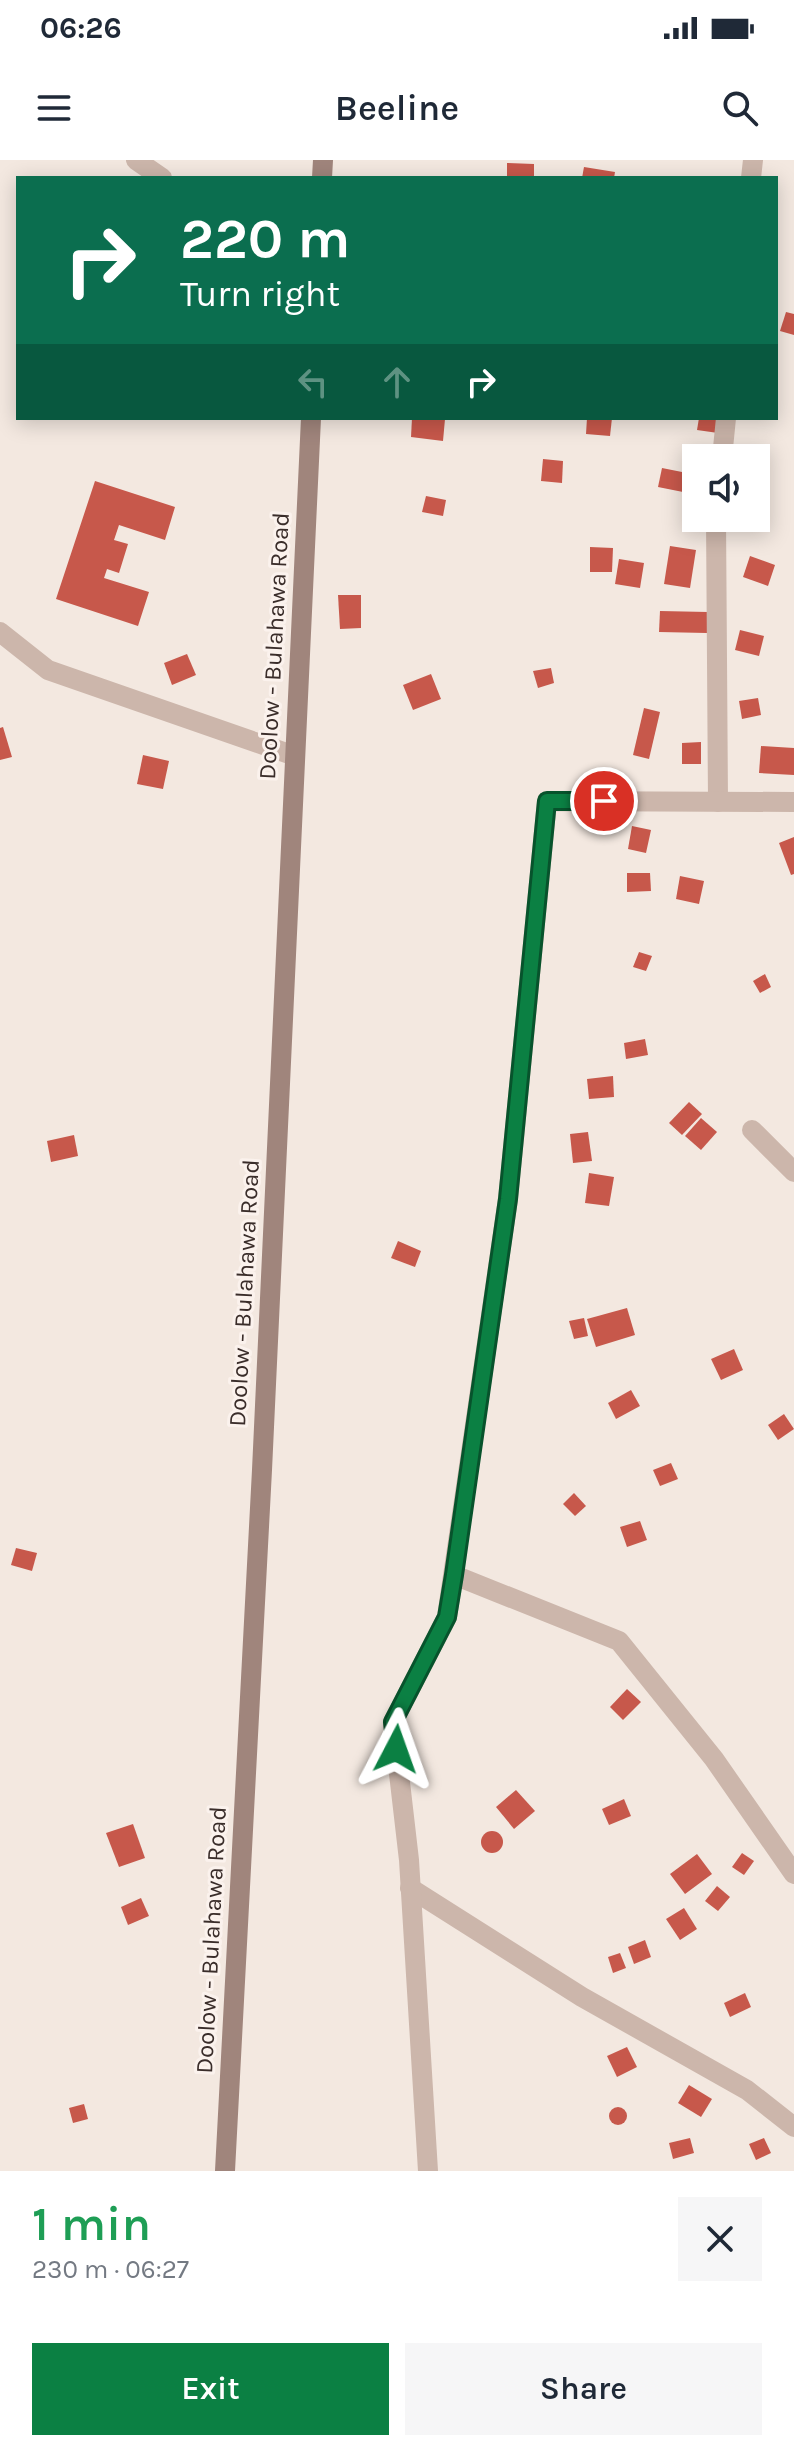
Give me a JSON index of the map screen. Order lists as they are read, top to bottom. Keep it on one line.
{"streets":{"main road":["Doolow - Bulahawa Road"]},"page":{"status":"06:26","header":"Beeline","turn":["220 m","Turn right"],"heading":["1 min","230 m · 06:27"],"buttons":["Exit","Share"]}}
